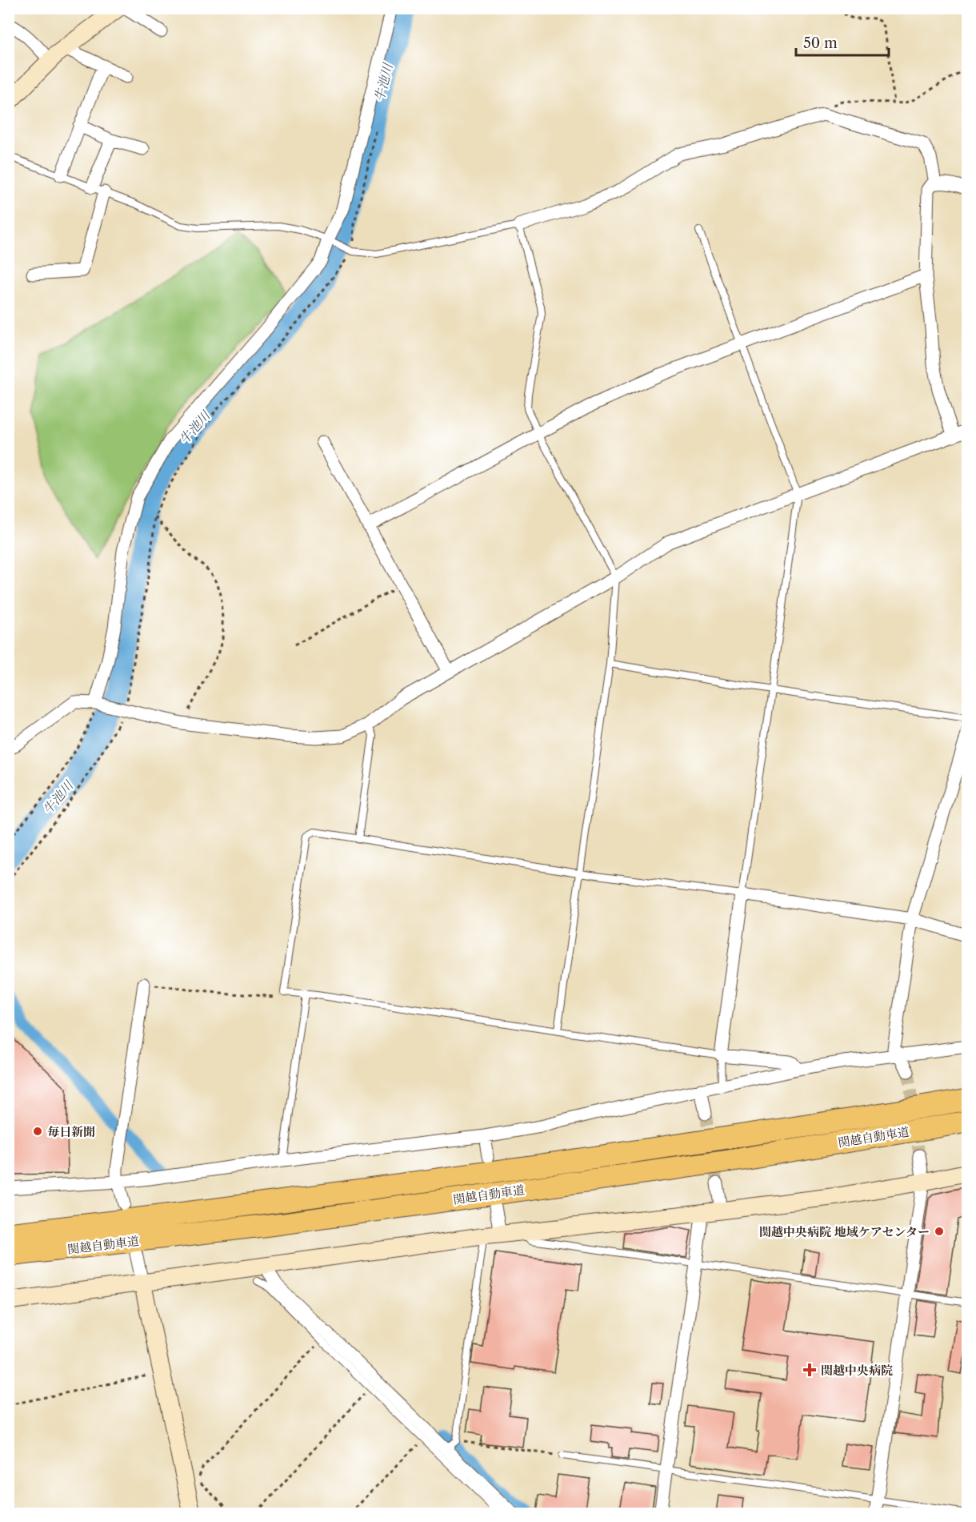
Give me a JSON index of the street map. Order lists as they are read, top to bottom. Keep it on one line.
{"streets":{"highway":["関越自動車道"]},"water":["牛池川"],"places":{"other":["毎日新聞","関越中央病院 地域ケアセンター"],"health":["関越中央病院"]},"scale_bar":"50 m"}
